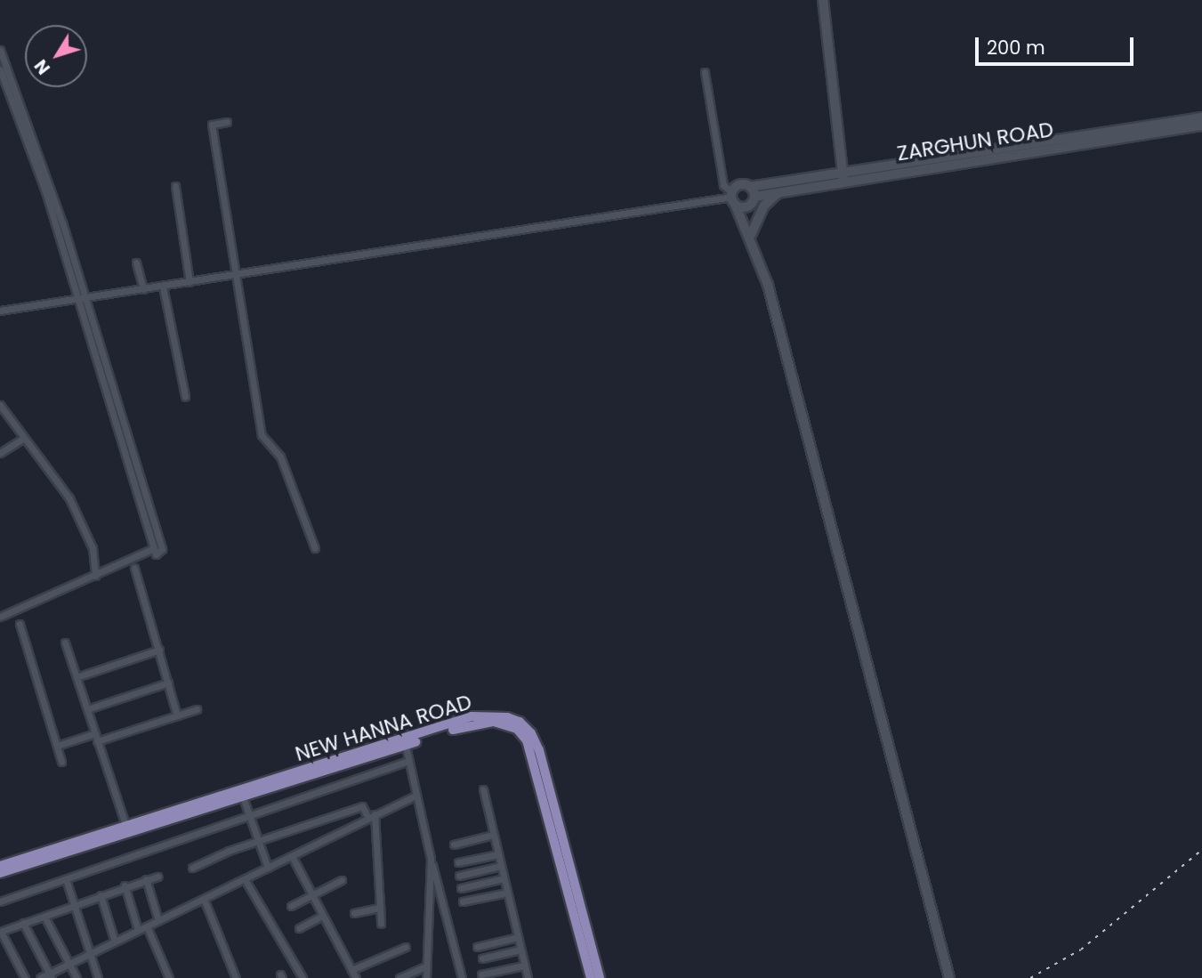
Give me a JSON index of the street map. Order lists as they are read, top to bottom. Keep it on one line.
{"streets":{"main road":["NEW HANNA ROAD"],"street":["ZARGHUN ROAD"]},"scale_bar":"200 m","north":"bottom left"}
